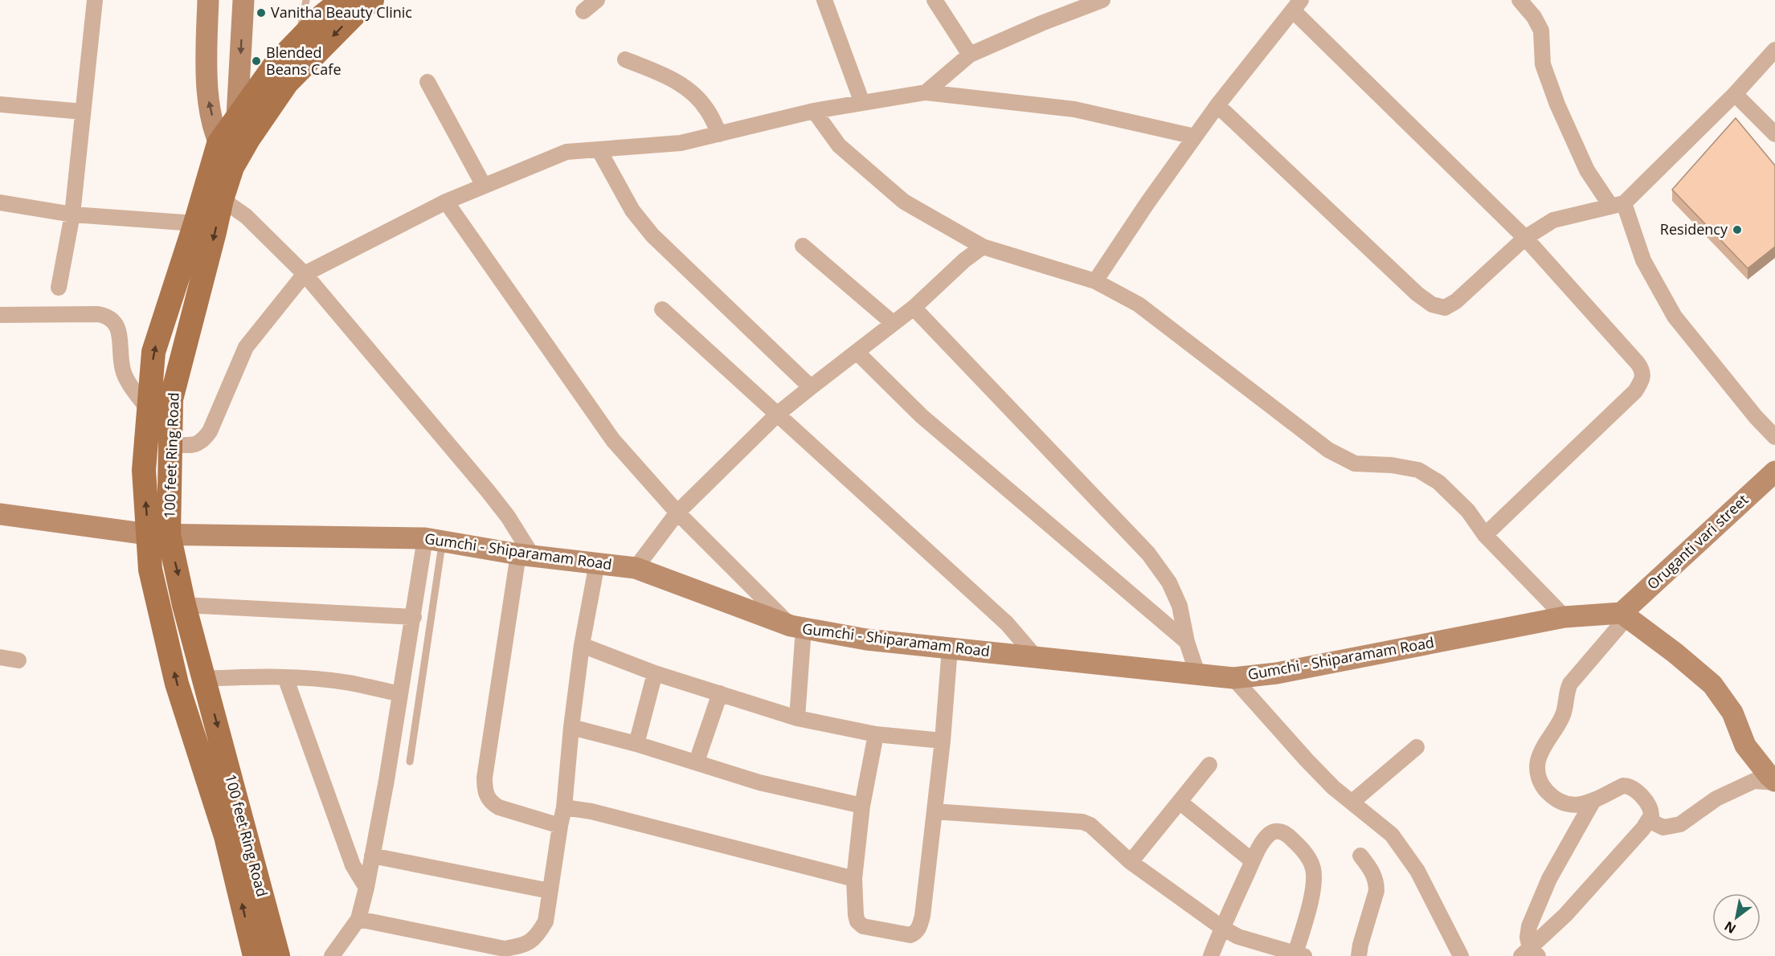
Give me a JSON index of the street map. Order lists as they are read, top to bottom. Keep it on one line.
{"streets":{"main road":["100 feet Ring Road"],"street":["Oruganti vari street","Gumchi - Shiparamam Road"]},"crossings":[["100 feet Ring Road","Gumchi - Shiparamam Road"],["Oruganti vari street","Gumchi - Shiparamam Road"]],"places":["Vanitha Beauty Clinic","Blended Beans Cafe","Residency"],"north":"bottom left"}
